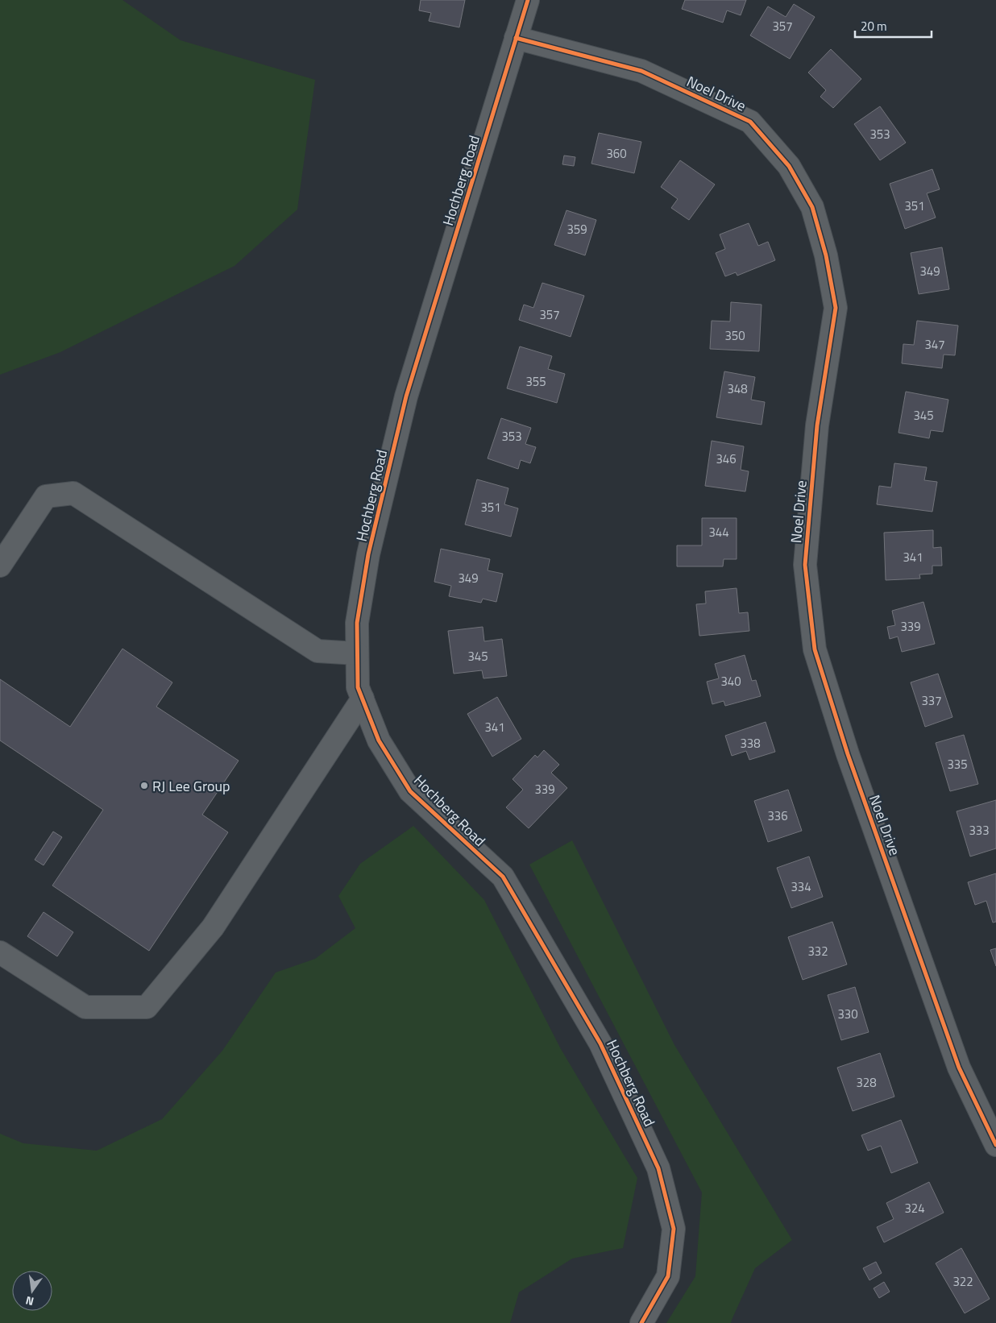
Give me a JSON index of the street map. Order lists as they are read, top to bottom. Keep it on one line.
{"streets":{"street":["Noel Drive","Hochberg Road"]},"crossings":[["Noel Drive","Hochberg Road"]],"places":["RJ Lee Group"],"house_numbers":["357","353","360","351","359","349","357","350","347","355","348","345","353","346","351","344","341","349","339","345","340","337","341","338","335","339","336","333","334","332","330","328","324","322"],"scale_bar":"20 m","north":"bottom"}
